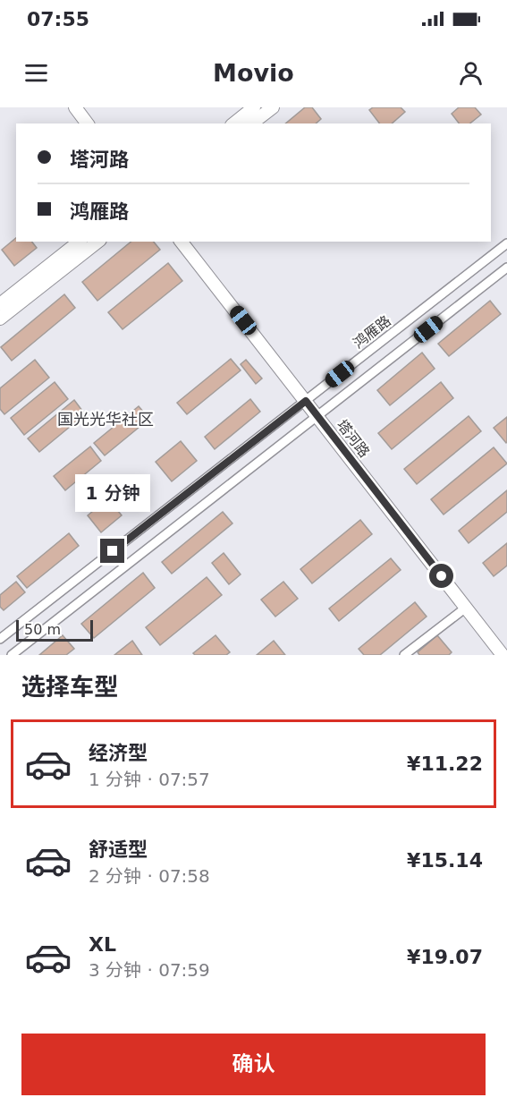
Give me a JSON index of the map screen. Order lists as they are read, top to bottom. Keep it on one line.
{"streets":{"street":["鸿雁路","塔河路"]},"crossings":[["鸿雁路","塔河路"]],"districts":["国光光华社区"],"scale_bar":"50 m","page":{"status":"07:55","header":"Movio","banner":["塔河路","鸿雁路"],"bubble":"1 分钟","scale":"50 m","heading":"选择车型","list":[{"name":"经济型","note":"1 分钟 · 07:57","value":"¥11.22"},{"name":"舒适型","note":"2 分钟 · 07:58","value":"¥15.14"},{"name":"XL","note":"3 分钟 · 07:59","value":"¥19.07"}],"buttons":"确认"}}
